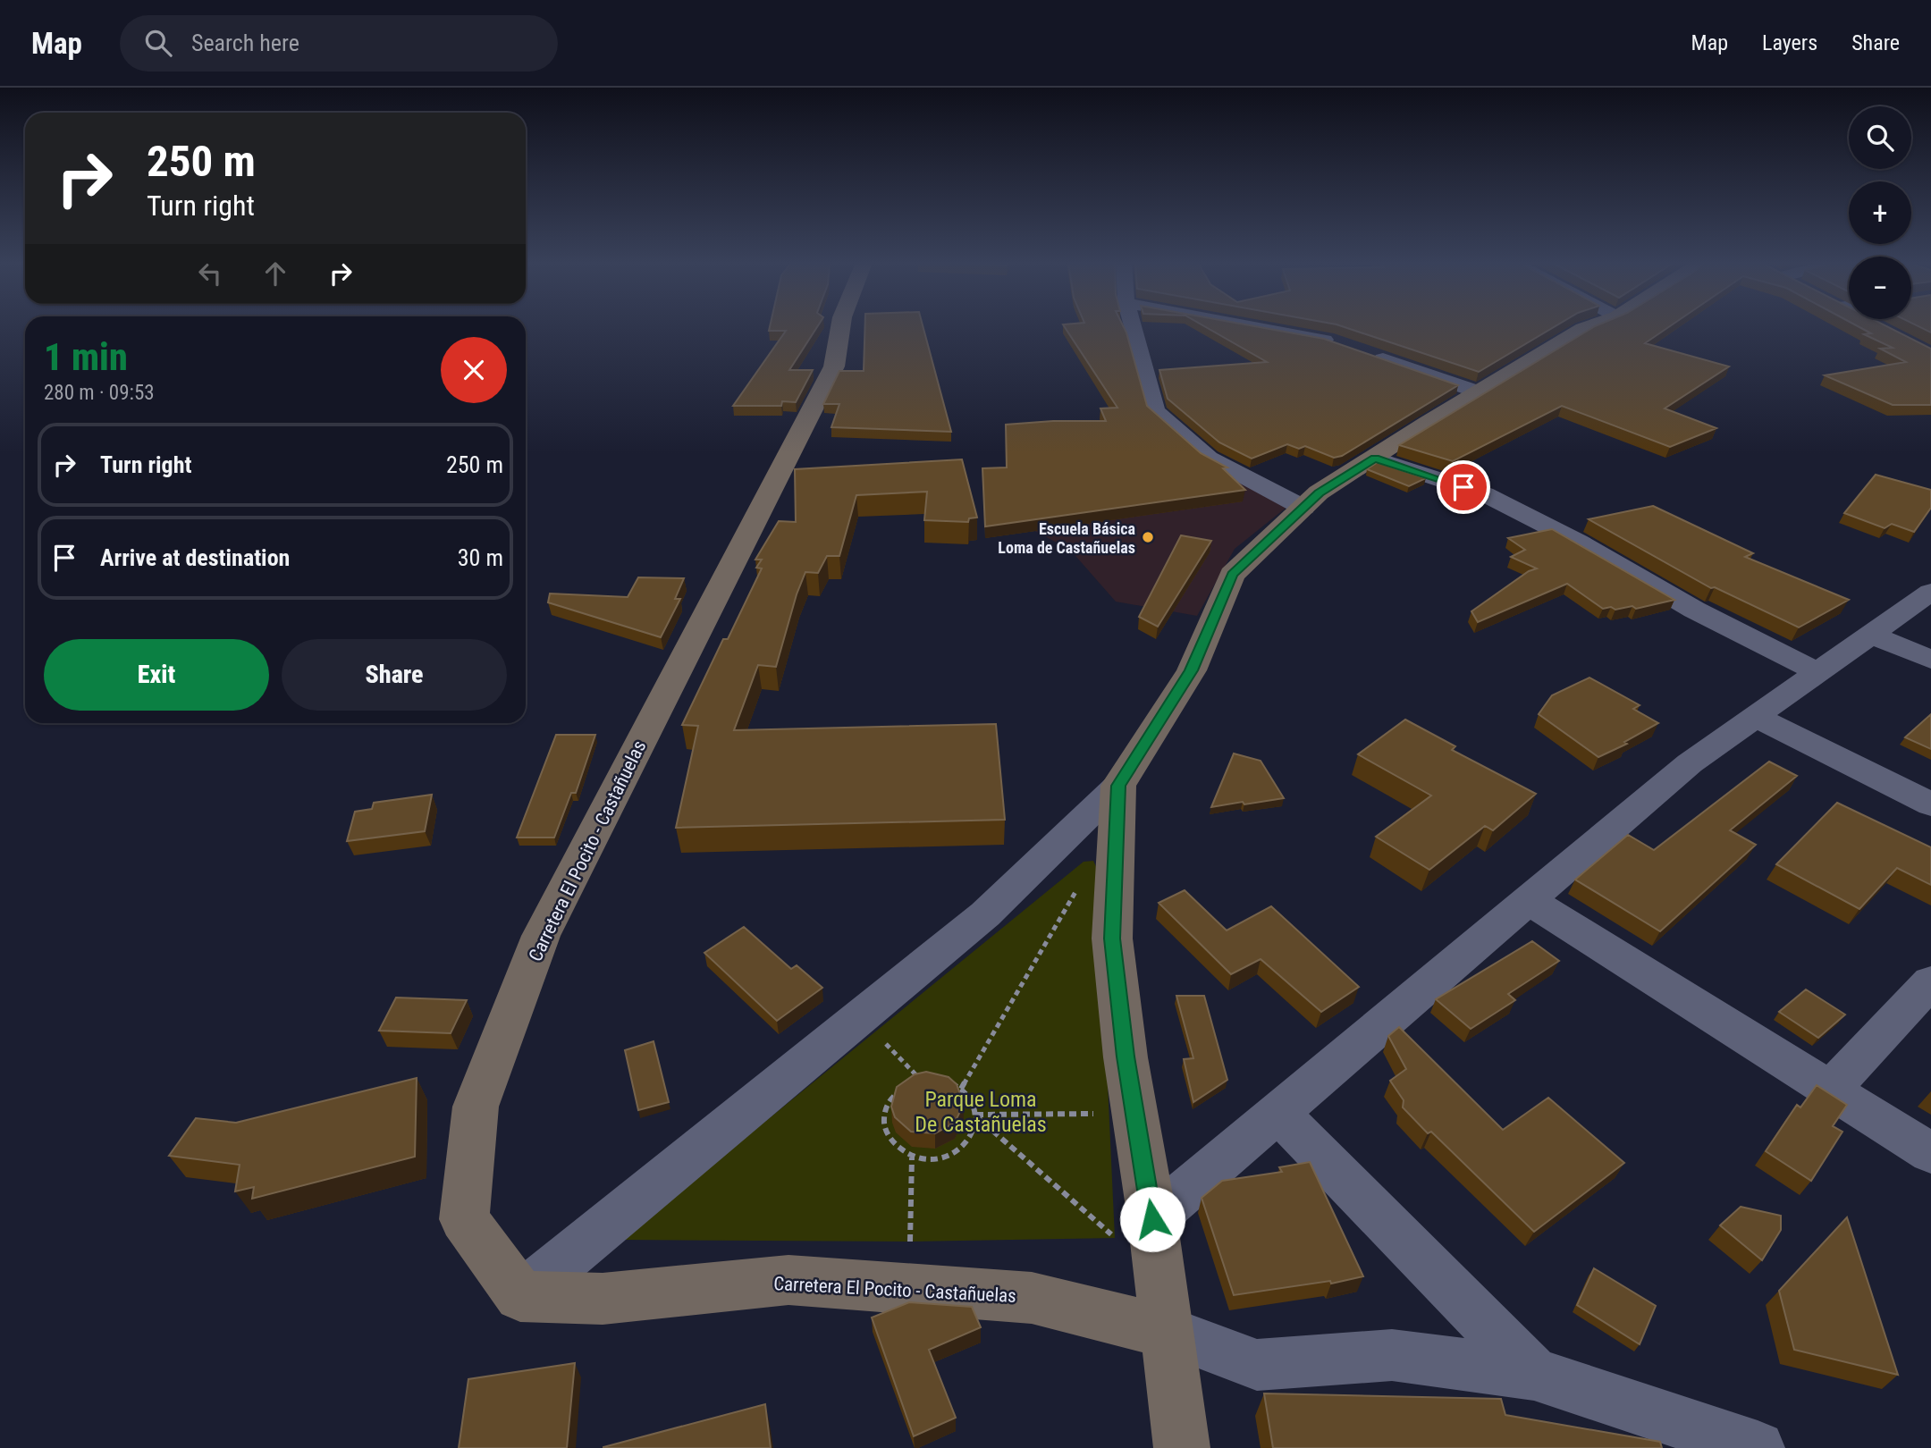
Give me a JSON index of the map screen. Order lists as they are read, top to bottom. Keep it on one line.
{"streets":{"main road":["Carretera El Pocito - Castañuelas"]},"parks":["Parque Loma De Castañuelas"],"places":["Escuela Básica Loma de Castañuelas"],"page":{"header":"Map","search":"Search here","nav":["Map","Layers","Share"],"map_buttons":["+","−"],"turn":["250 m","Turn right"],"heading":["1 min","280 m · 09:53"],"list":[{"name":"Turn right","value":"250 m"},{"name":"Arrive at destination","value":"30 m"}],"buttons":["Exit","Share"]}}
